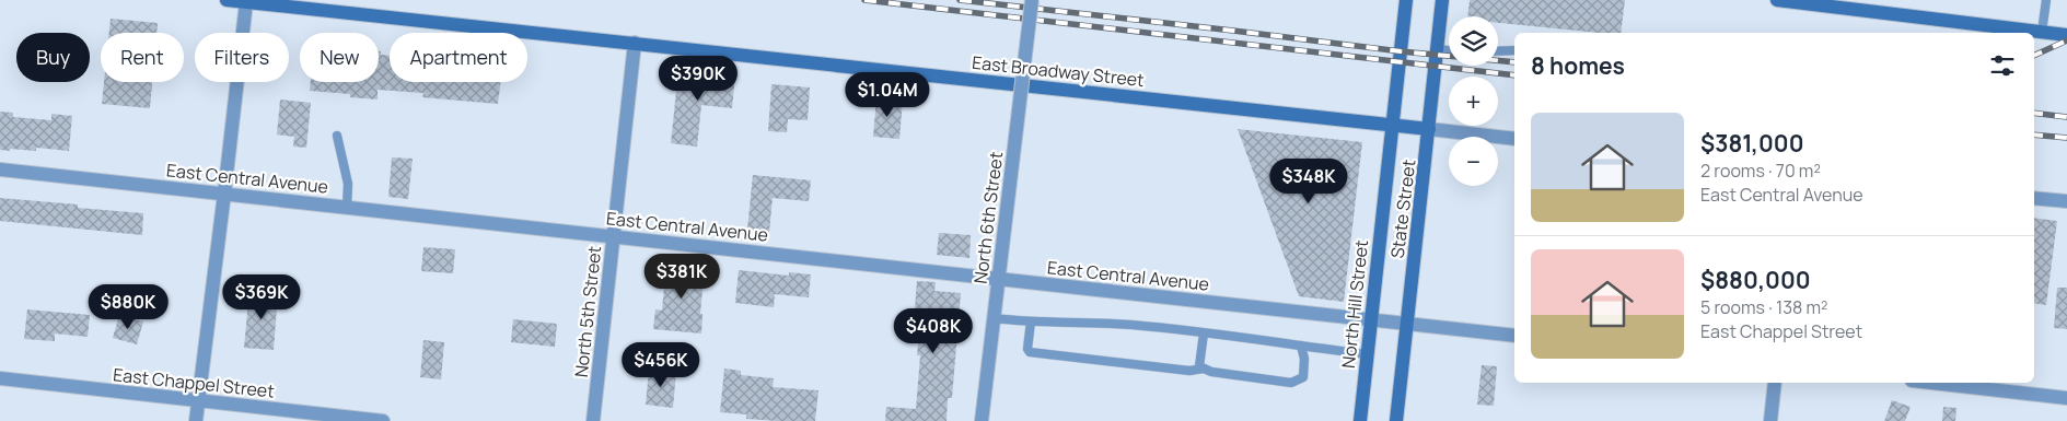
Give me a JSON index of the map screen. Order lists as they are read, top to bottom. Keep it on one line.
{"streets":{"main road":["East Broadway Street","State Street","North Hill Street"],"street":["East Central Avenue","North 6th Street","North 5th Street","East Chappel Street"]},"crossings":[["East Broadway Street","State Street"],["East Broadway Street","North Hill Street"],["East Broadway Street","North 5th Street"],["East Central Avenue","State Street"],["East Central Avenue","North 6th Street"],["East Central Avenue","North Hill Street"],["East Central Avenue","North 5th Street"]],"page":{"map_buttons":["+","−"],"chip":["Buy","Rent","Filters","New","Apartment"],"heading":"8 homes","price":["$390K","$1.04M","$348K","$381K","$369K","$880K","$408K","$456K"],"list":[{"name":"$381,000","note":"2 rooms · 70 m² · East Central Avenue"},{"name":"$880,000","note":"5 rooms · 138 m² · East Chappel Street"}]}}
